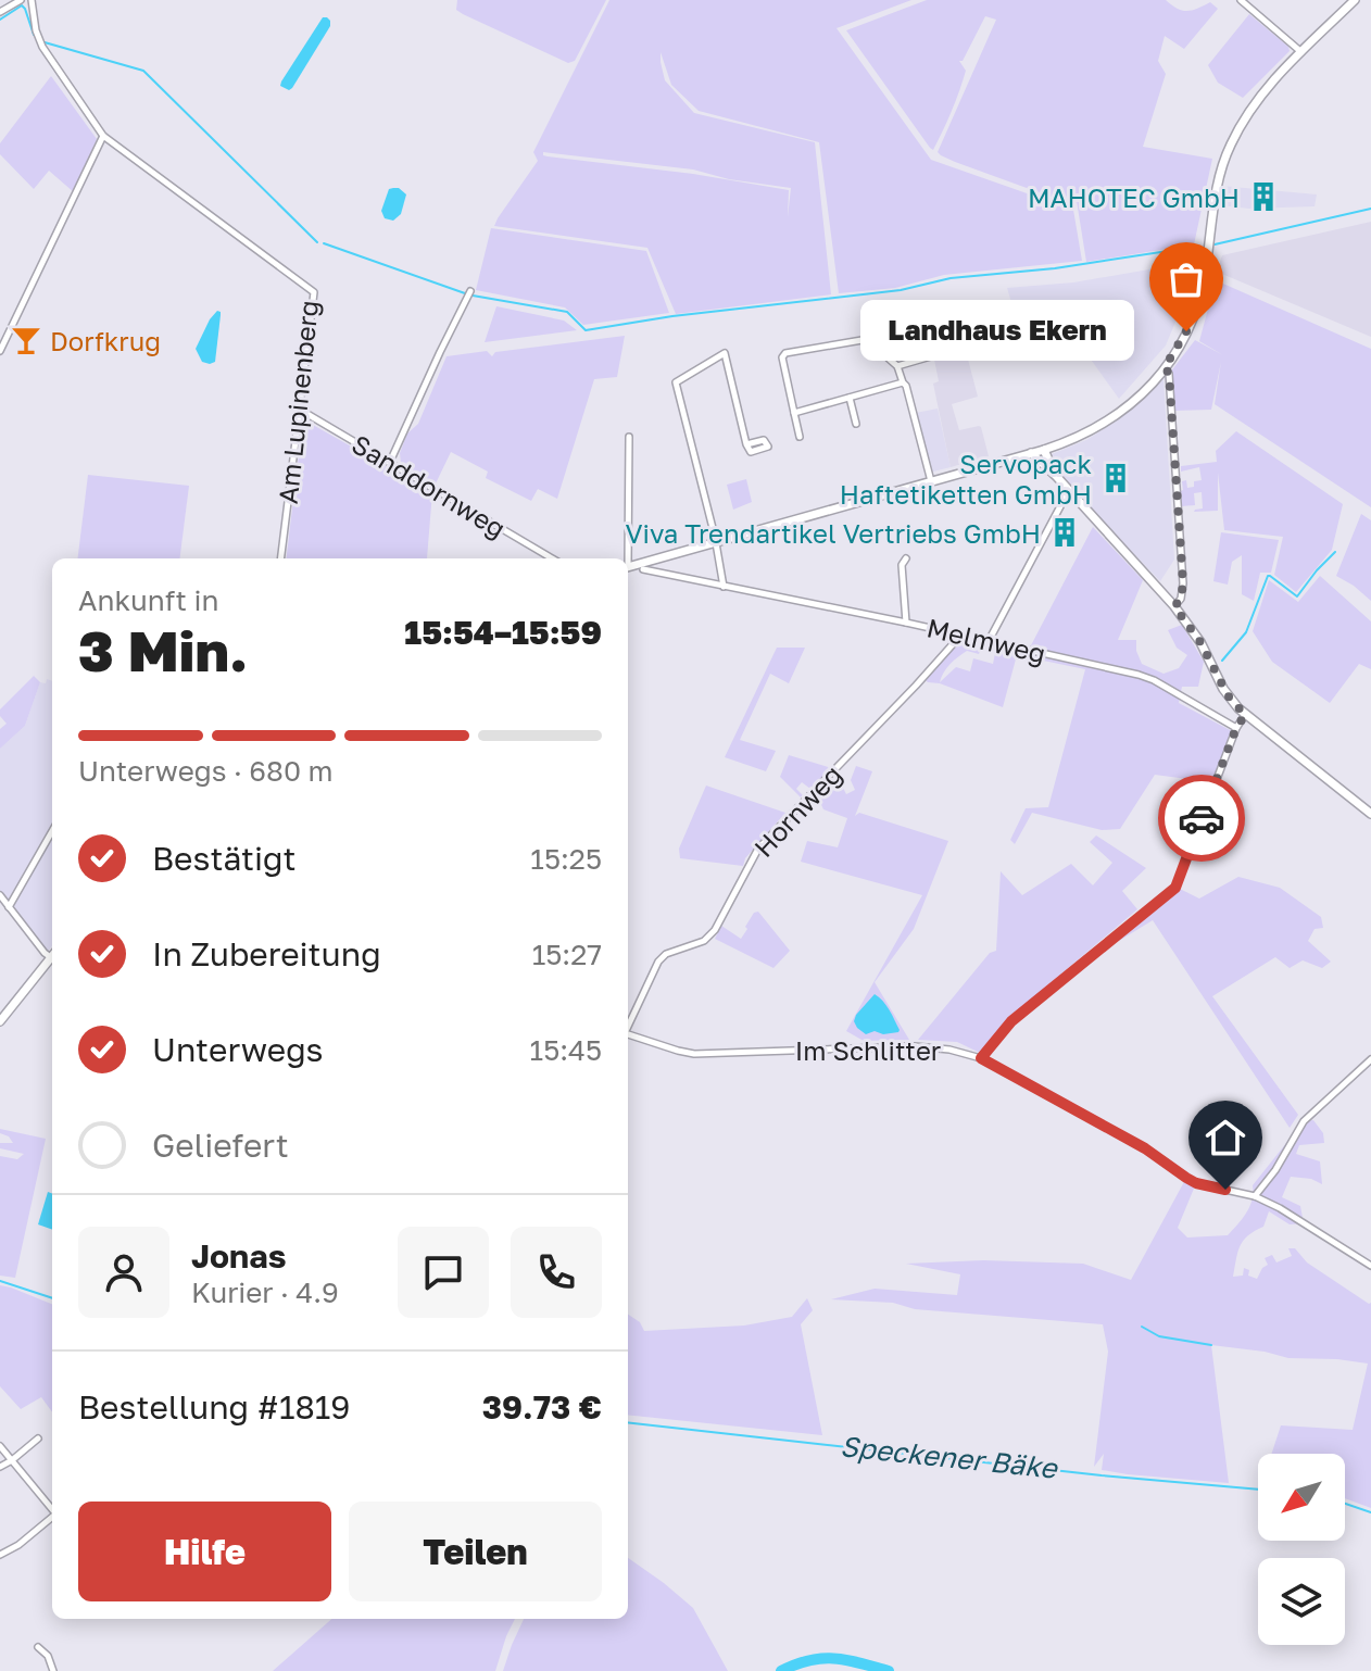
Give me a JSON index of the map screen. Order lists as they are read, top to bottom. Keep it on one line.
{"streets":{"street":["Am Lupinenberg","Sanddornweg","Melmweg","Hornweg","Im Schlitter"]},"crossings":[["Am Lupinenberg","Sanddornweg"],["Melmweg","Hornweg"]],"water":["Speckener Bäke"],"places":{"building":["MAHOTEC GmbH","Servopack Haftetiketten GmbH","Viva Trendartikel Vertriebs GmbH"],"other":["Landhaus Ekern"],"bar":["Dorfkrug"]},"north":"bottom left","page":{"bubble":"Landhaus Ekern","heading":["3 Min.","Ankunft in","15:54–15:59"],"panel":["Jonas","Kurier · 4.9","Bestellung #1819","39.73 €"],"bar":"Unterwegs · 680 m","list":[["Bestätigt","15:25"],["In Zubereitung","15:27"],["Unterwegs","15:45"],"Geliefert"],"buttons":["Hilfe","Teilen"]}}
